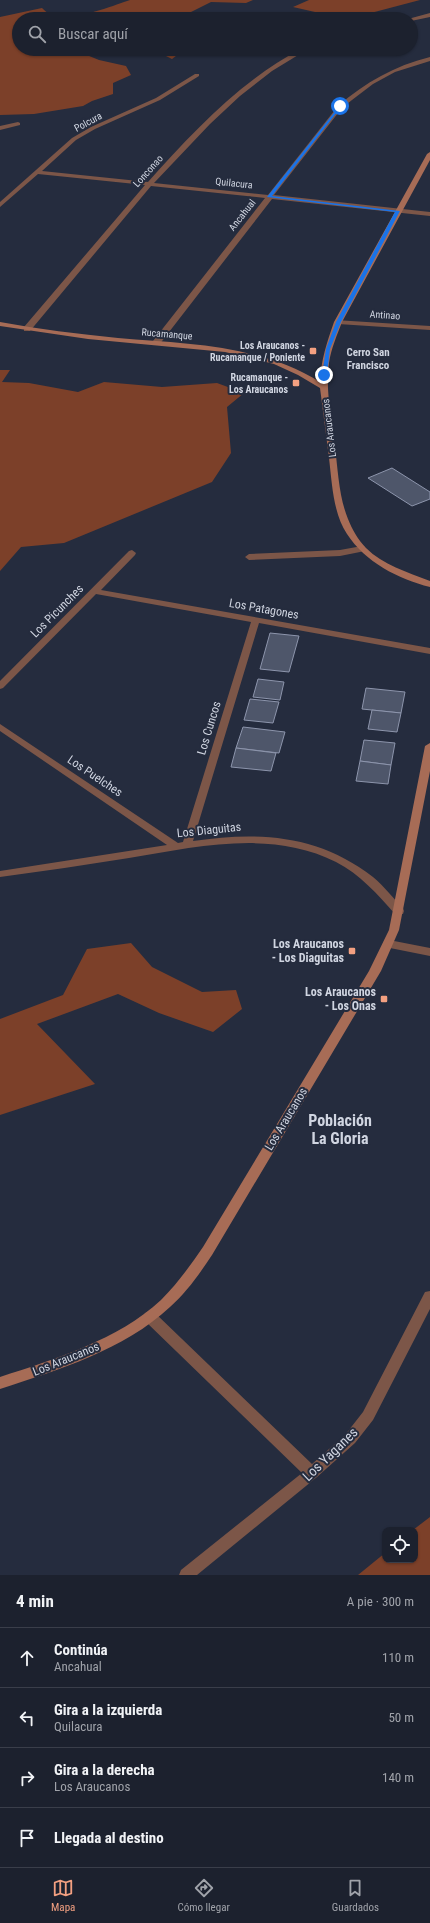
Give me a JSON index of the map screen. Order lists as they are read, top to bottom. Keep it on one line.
{"streets":{"street":["Polcura","Lonconao","Quilacura","Ancahual","Antinao","Rucamanque","Los Araucanos","Los Patagones","Los Picunches","Los Cuncos","Los Puelches","Los Diaguitas","Los Yaganes"]},"crossings":[["Polcura","Quilacura"],["Lonconao","Quilacura"],["Lonconao","Rucamanque"],["Quilacura","Ancahual"],["Quilacura","Los Araucanos"],["Ancahual","Rucamanque"],["Antinao","Los Araucanos"],["Rucamanque","Los Araucanos"],["Los Araucanos","Los Diaguitas"],["Los Patagones","Los Picunches"],["Los Patagones","Los Cuncos"],["Los Cuncos","Los Diaguitas"],["Los Puelches","Los Diaguitas"]],"districts":["Cerro San Francisco","Población La Gloria"],"places":{"transit":["Los Araucanos - Rucamanque / Poniente","Rucamanque - Los Araucanos","Los Araucanos - Los Diaguitas","Los Araucanos - Los Onas"]},"page":{"search":"Buscar aquí","heading":["4 min","A pie · 300 m"],"list":[["Continúa","Ancahual","110 m"],["Gira a la izquierda","Quilacura","50 m"],["Gira a la derecha","Los Araucanos","140 m"],"Llegada al destino"],"nav":["Mapa","Cómo llegar","Guardados"]}}
